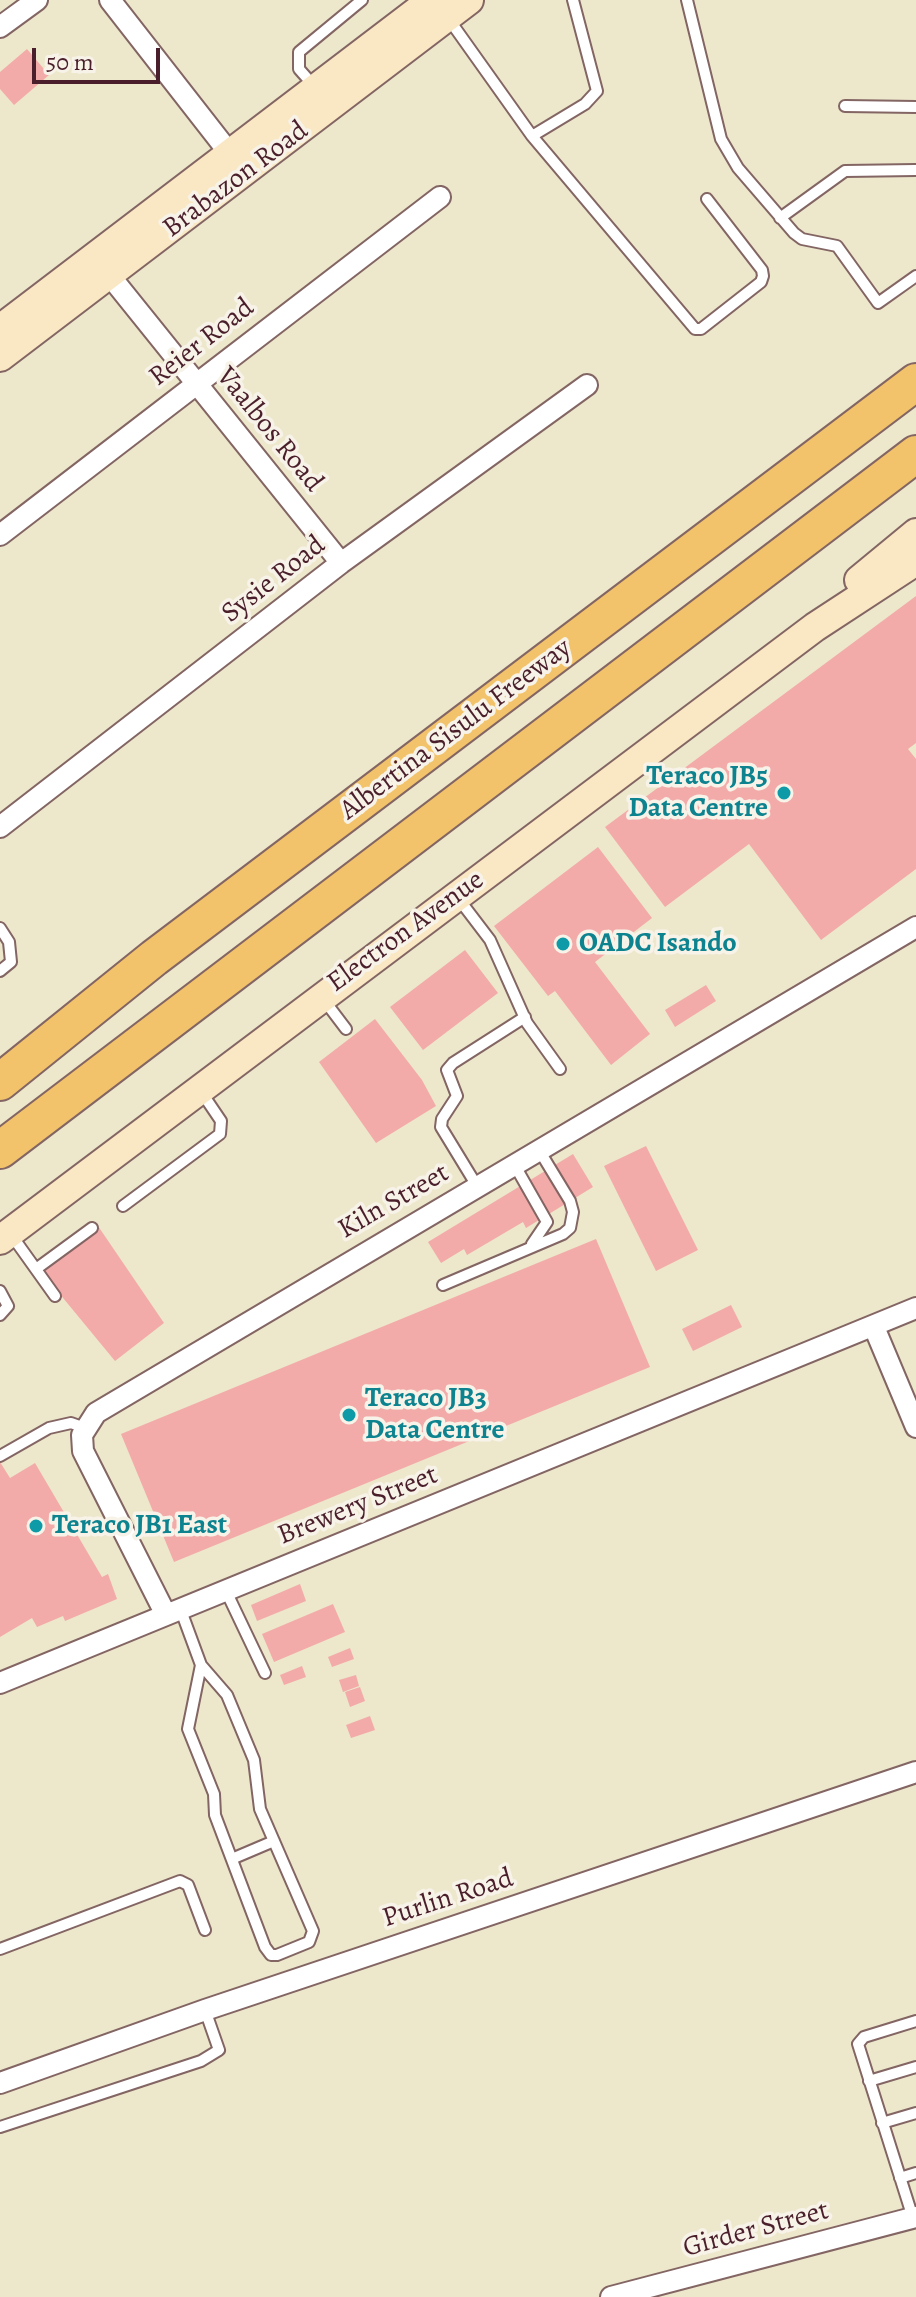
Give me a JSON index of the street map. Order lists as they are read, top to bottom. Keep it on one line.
{"streets":{"highway":["Albertina Sisulu Freeway"],"main road":["Brabazon Road","Electron Avenue"],"street":["Reier Road","Vaalbos Road","Sysie Road","Kiln Street","Brewery Street","Purlin Road","Girder Street"]},"crossings":[["Brabazon Road","Vaalbos Road"],["Reier Road","Vaalbos Road"],["Vaalbos Road","Sysie Road"]],"places":["Teraco JB5 Data Centre","OADC Isando","Teraco JB3 Data Centre","Teraco JB1 East"],"scale_bar":"50 m"}
